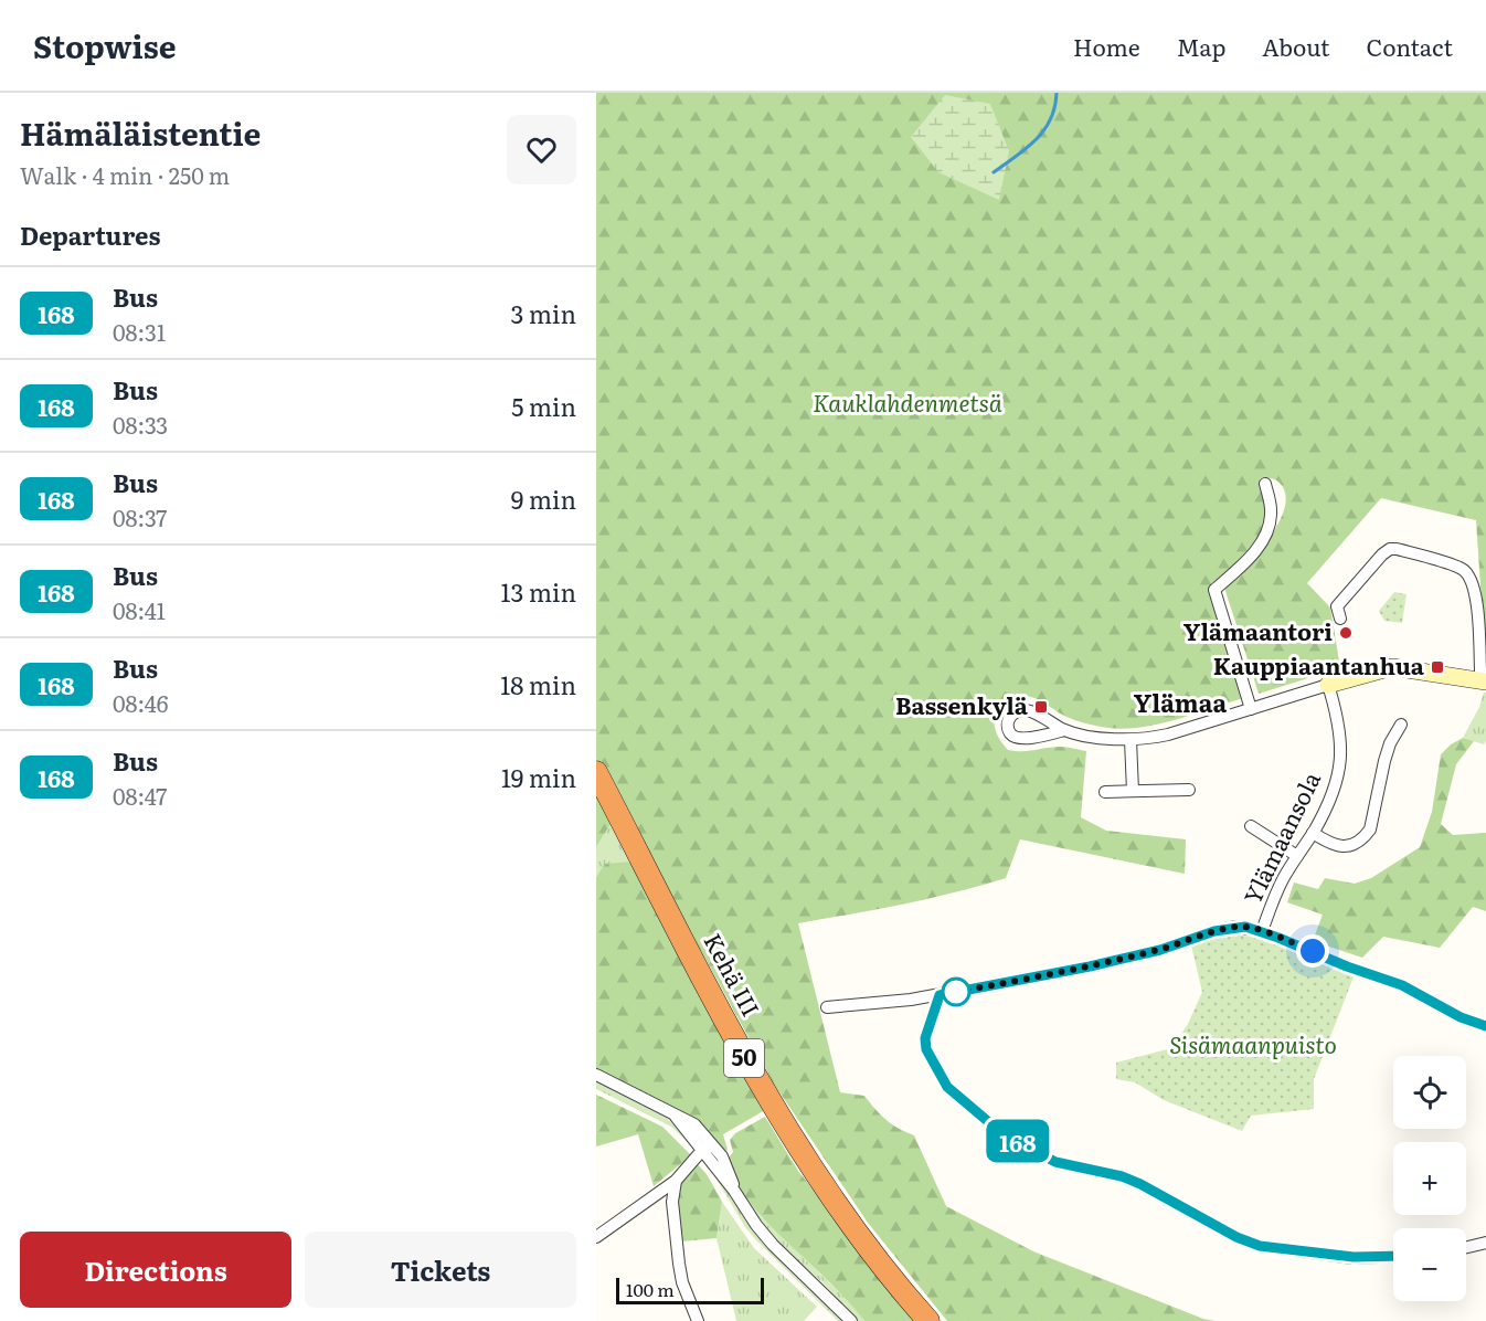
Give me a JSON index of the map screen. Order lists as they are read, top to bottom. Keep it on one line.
{"streets":{"highway":["Kehä III","50"],"street":["Ylämaansola"]},"districts":["Ylämaa"],"parks":["Kauklahdenmetsä","Sisämaanpuisto"],"places":{"other":["Ylämaantori"],"transit":["Kauppiaantanhua","Bassenkylä"]},"lines":["bus line 168"],"scale_bar":"100 m","page":{"header":"Stopwise","nav":["Home","Map","About","Contact"],"heading":[["Hämäläistentie","Walk · 4 min · 250 m"],"Departures"],"on_map":"168","list":[{"mark":"168","name":"Bus","note":"08:31","value":"3 min"},{"mark":"168","name":"Bus","note":"08:33","value":"5 min"},{"mark":"168","name":"Bus","note":"08:37","value":"9 min"},{"mark":"168","name":"Bus","note":"08:41","value":"13 min"},{"mark":"168","name":"Bus","note":"08:46","value":"18 min"},{"mark":"168","name":"Bus","note":"08:47","value":"19 min"}],"map_buttons":["+","−"],"buttons":["Directions","Tickets"],"scale":"100 m"}}
